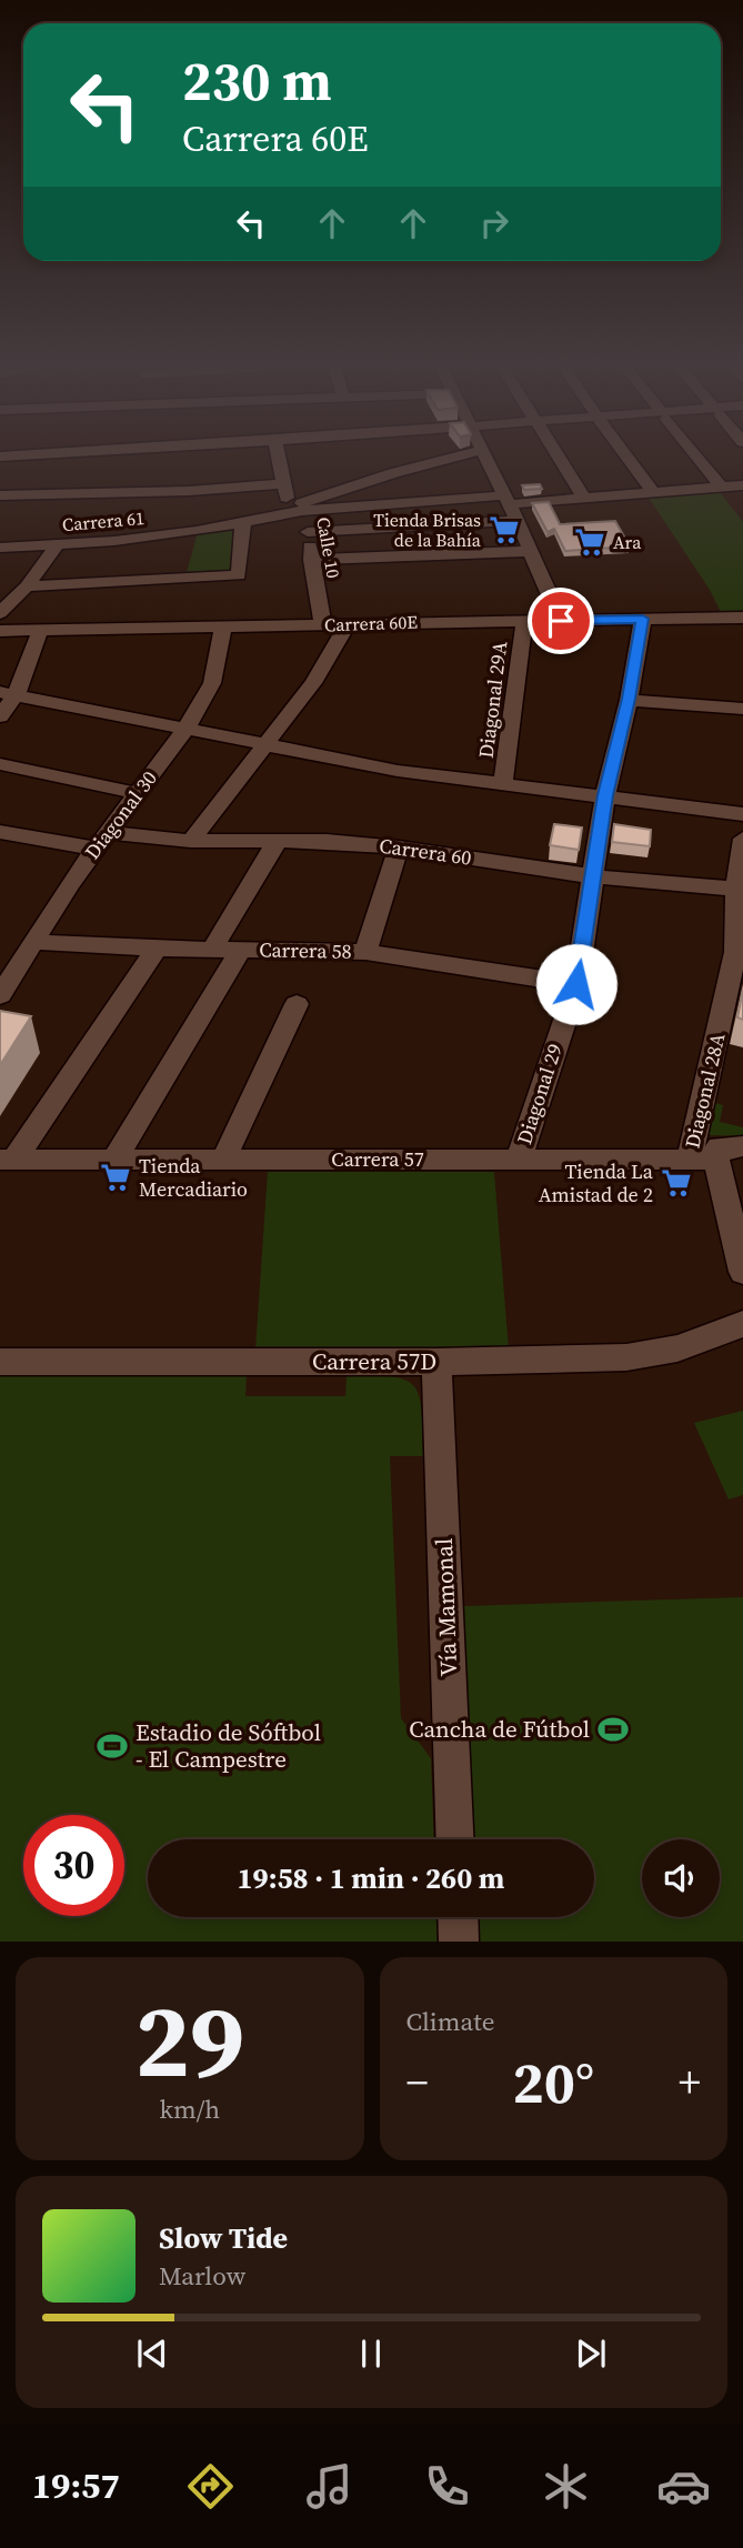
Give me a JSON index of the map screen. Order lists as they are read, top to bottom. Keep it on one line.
{"streets":{"street":["Carrera 61","Calle 10","Carrera 60E","Diagonal 29A","Diagonal 30","Carrera 60","Carrera 58","Diagonal 28A","Diagonal 29","Carrera 57","Carrera 57D","Vía Mamonal"]},"crossings":[["Carrera 61","Calle 10"],["Calle 10","Carrera 60E"],["Carrera 60E","Diagonal 29A"],["Carrera 60E","Diagonal 30"],["Carrera 60E","Diagonal 29"],["Diagonal 30","Carrera 60"],["Diagonal 30","Carrera 58"],["Carrera 60","Diagonal 28A"],["Carrera 60","Diagonal 29"],["Carrera 58","Diagonal 29"],["Diagonal 28A","Carrera 57"],["Diagonal 29","Carrera 57"],["Carrera 57D","Vía Mamonal"]],"places":{"supermarket":["Tienda Brisas de la Bahía","Ara","Tienda Mercadiario","Tienda La Amistad de 2"],"sports":["Cancha de Fútbol","Estadio de Sóftbol - El Campestre"]},"page":{"turn":["230 m","Carrera 60E"],"limit":"30","trip":"19:58 · 1 min · 260 m","tile":[["29","km/h"],"Climate"],"heat":["−","20°","+"],"song":["Slow Tide","Marlow"],"tabs":"19:57"}}
